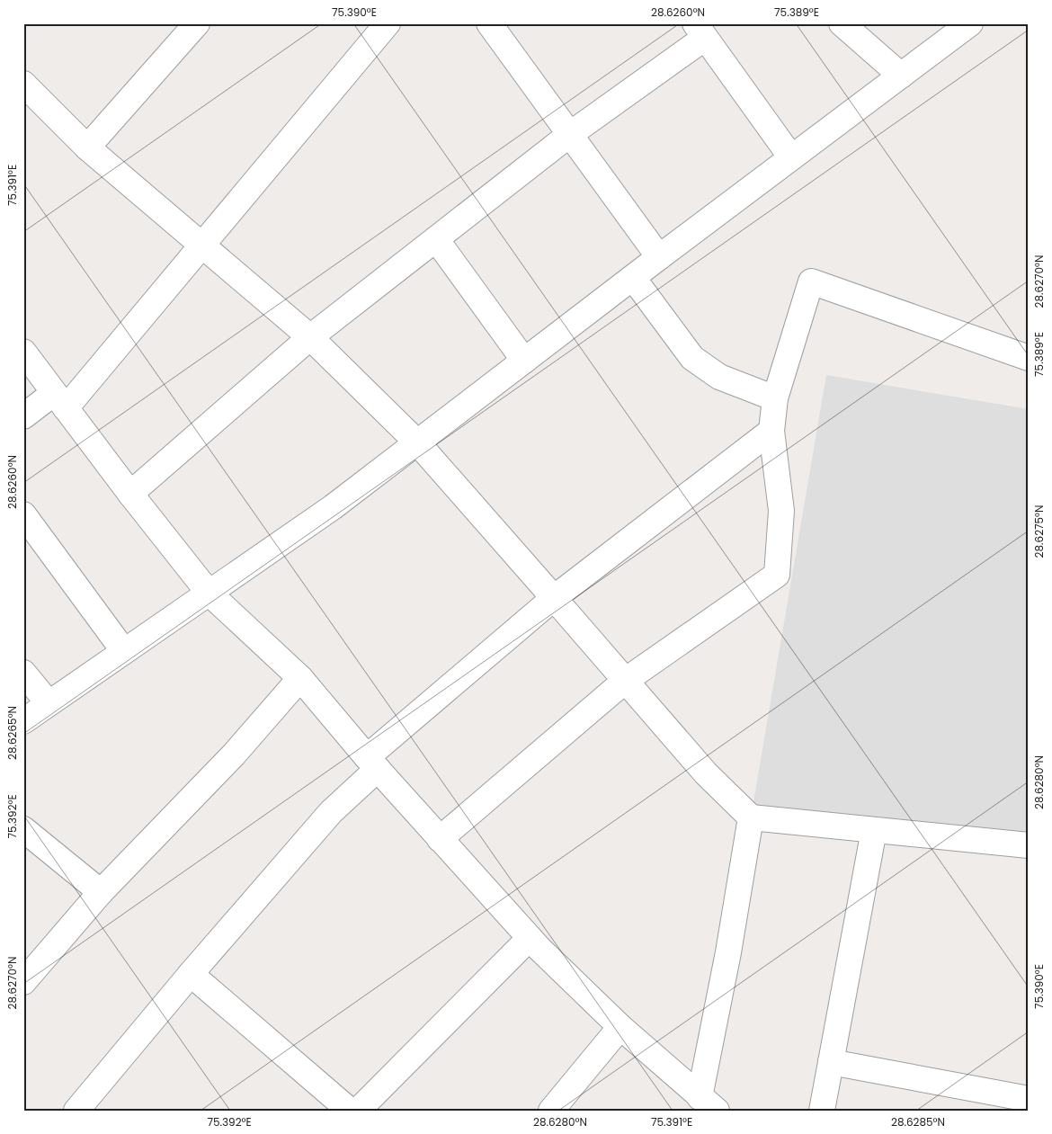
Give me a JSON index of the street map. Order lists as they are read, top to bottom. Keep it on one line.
{"coordinates":["75.390°E","28.6260°N","75.389°E","75.391°E","28.6270°N","28.6275°N","28.6265°N","28.6280°N","75.392°E","28.6285°N"]}
